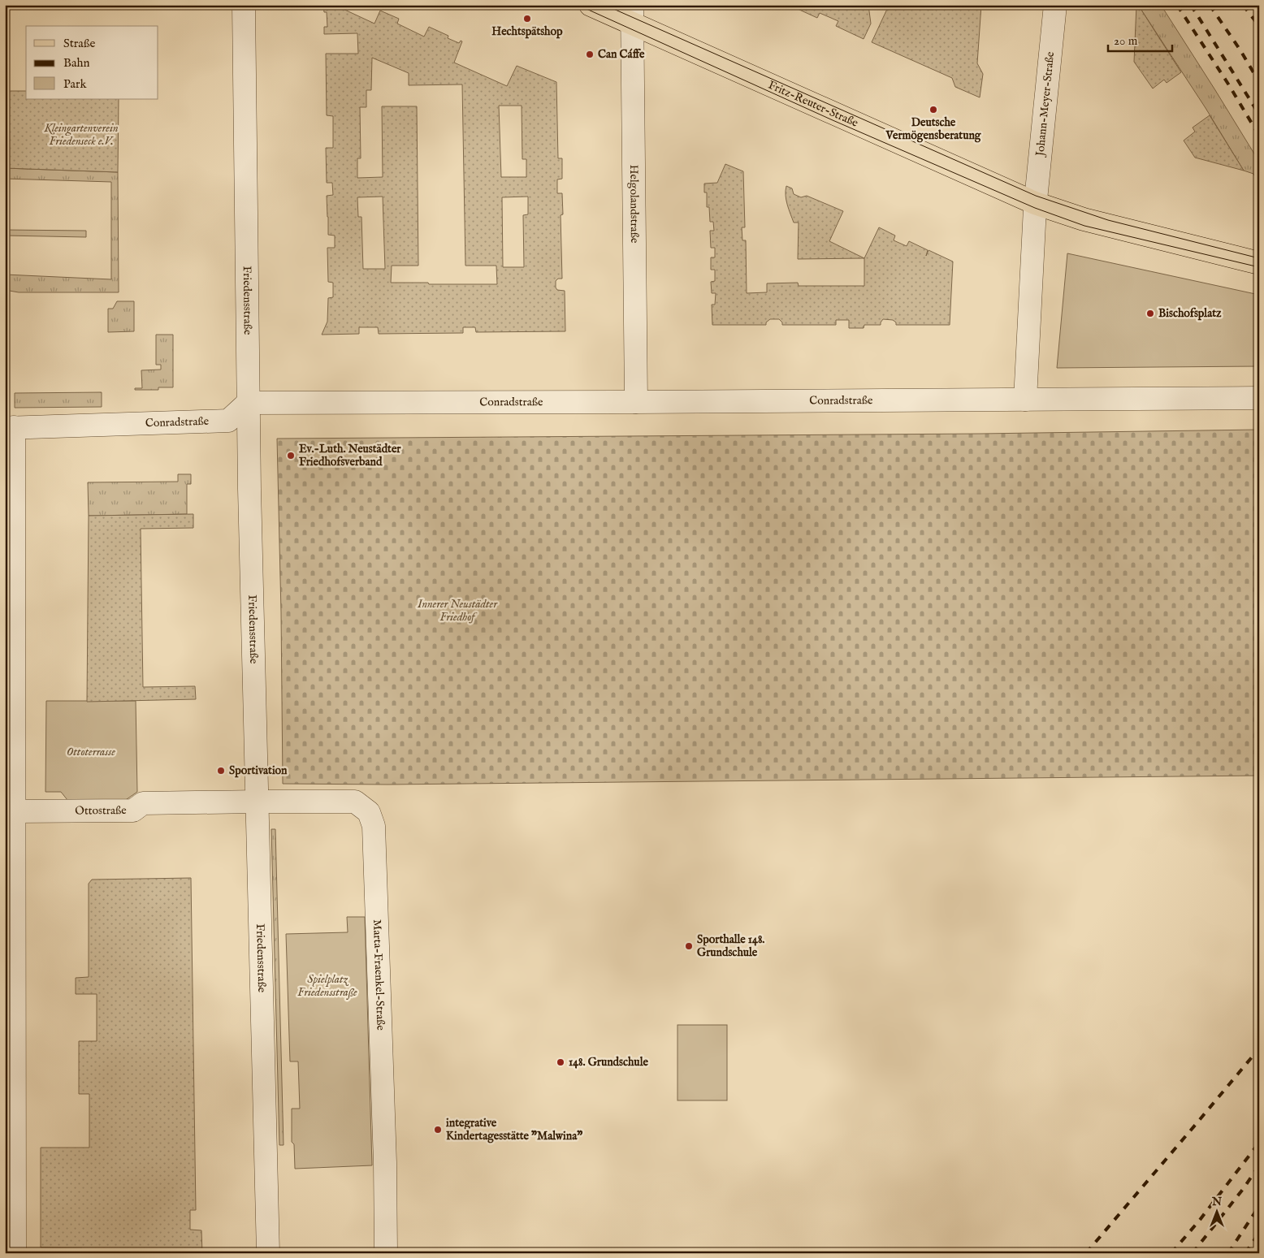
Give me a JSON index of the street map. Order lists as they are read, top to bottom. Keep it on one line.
{"streets":{"main road":["Fritz-Reuter-Straße"],"street":["Johann-Meyer-Straße","Helgolandstraße","Friedensstraße","Conradstraße","Ottostraße","Marta-Fraenkel-Straße"]},"crossings":[["Fritz-Reuter-Straße","Johann-Meyer-Straße"],["Fritz-Reuter-Straße","Helgolandstraße"],["Helgolandstraße","Conradstraße"],["Friedensstraße","Conradstraße"],["Friedensstraße","Ottostraße"],["Friedensstraße","Marta-Fraenkel-Straße"],["Ottostraße","Marta-Fraenkel-Straße"]],"parks":["Kleingartenverein Friedenseck e.V.","Innerer Neustädter Friedhof","Ottoterrasse","Spielplatz Friedensstraße"],"places":["Hechtspätshop","Can Cáffe","Deutsche Vermögensberatung","Bischofsplatz","Ev.-Luth. Neustädter Friedhofsverband","Sportivation","Sporthalle 148. Grundschule","148. Grundschule","integrative Kindertagesstätte \"Malwina\""],"legend":["Straße","Bahn","Park"],"scale_bar":"20 m","north":"top"}
